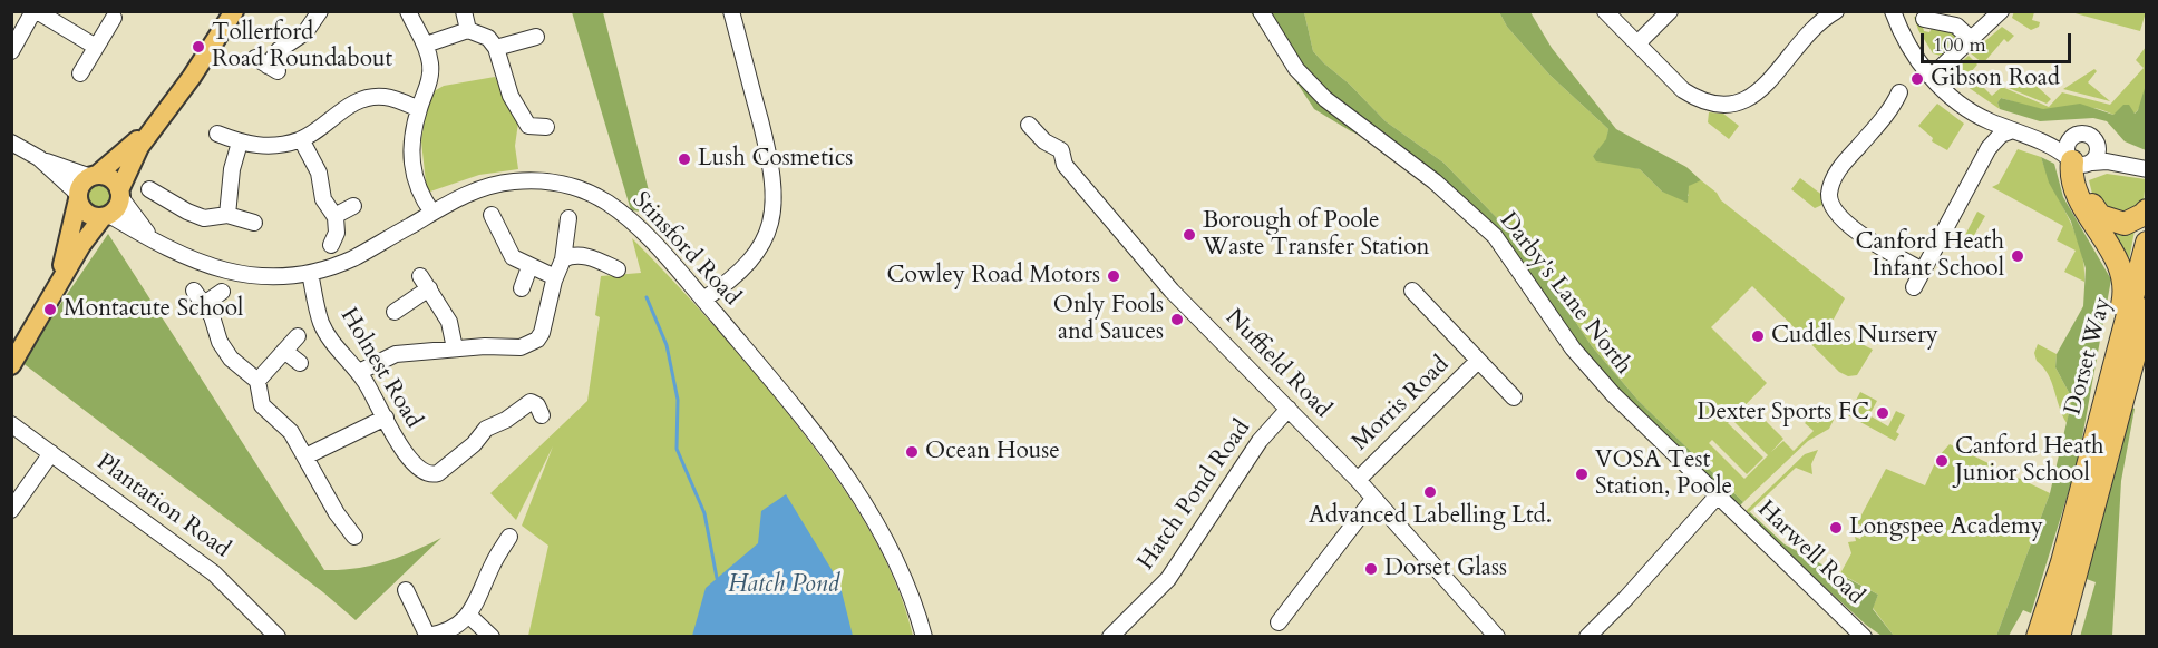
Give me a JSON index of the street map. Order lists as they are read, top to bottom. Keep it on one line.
{"streets":{"highway":["Dorset Way"],"street":["Stinsford Road","Darby's Lane North","Nuffield Road","Holnest Road","Morris Road","Hatch Pond Road","Plantation Road","Harwell Road"]},"crossings":[["Stinsford Road","Holnest Road"],["Darby's Lane North","Harwell Road"],["Nuffield Road","Morris Road"],["Nuffield Road","Hatch Pond Road"]],"water":["Hatch Pond"],"places":["Tollerford Road Roundabout","Gibson Road","Lush Cosmetics","Borough of Poole Waste Transfer Station","Canford Heath Infant School","Cowley Road Motors","Montacute School","Only Fools and Sauces","Cuddles Nursery","Dexter Sports FC","Ocean House","Canford Heath Junior School","VOSA Test Station, Poole","Advanced Labelling Ltd.","Longspee Academy","Dorset Glass"],"scale_bar":"100 m"}
